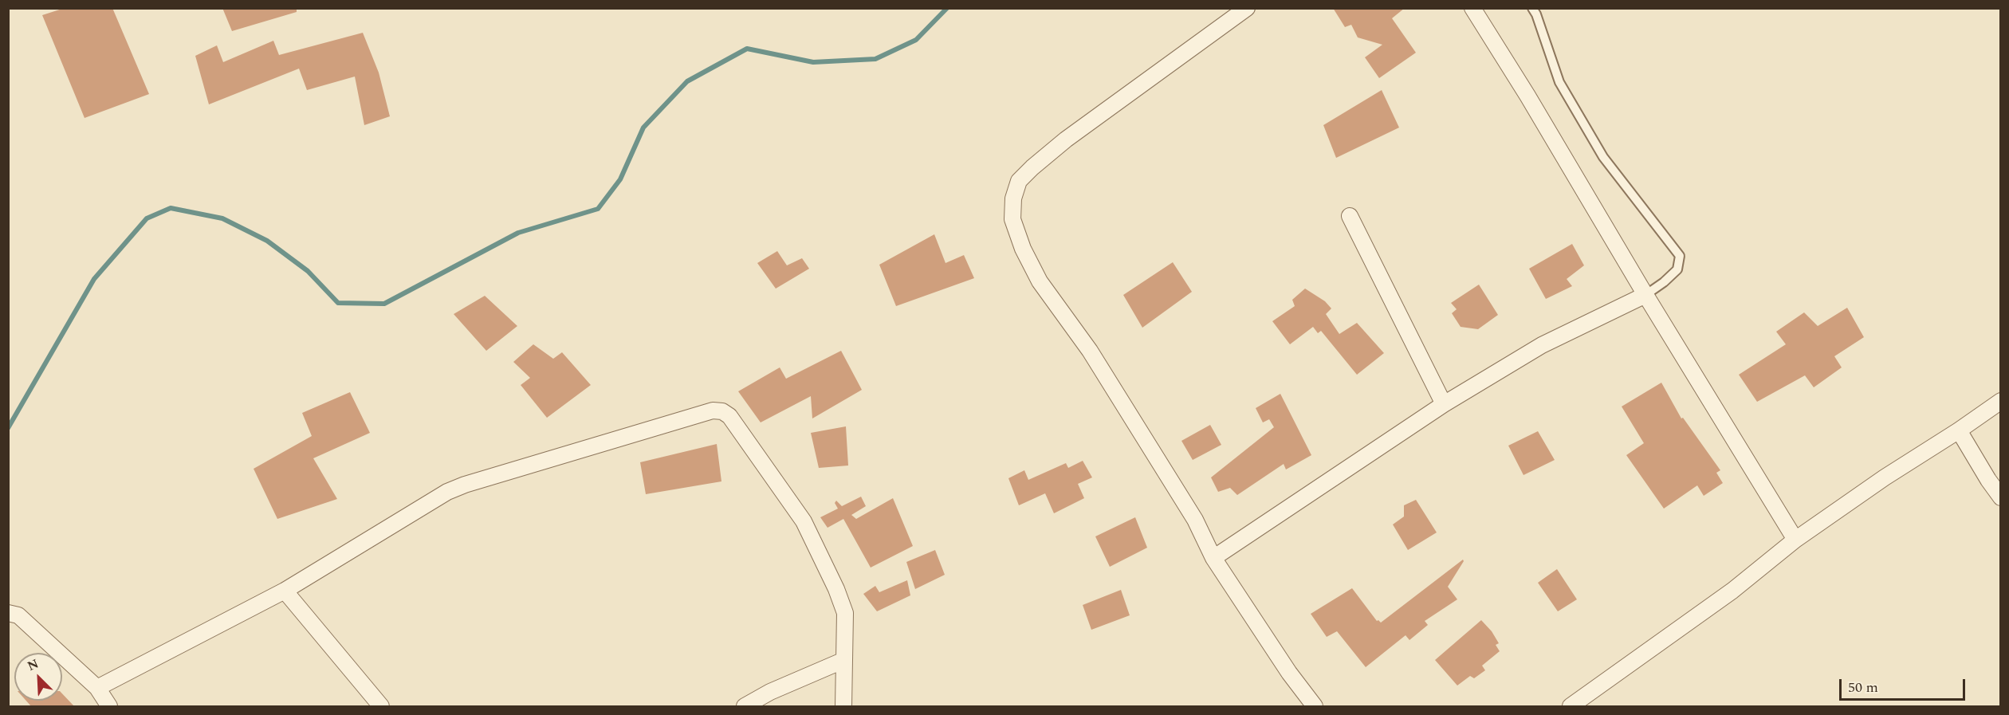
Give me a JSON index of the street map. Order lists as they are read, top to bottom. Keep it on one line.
{"scale_bar":"50 m","north":"top left"}
